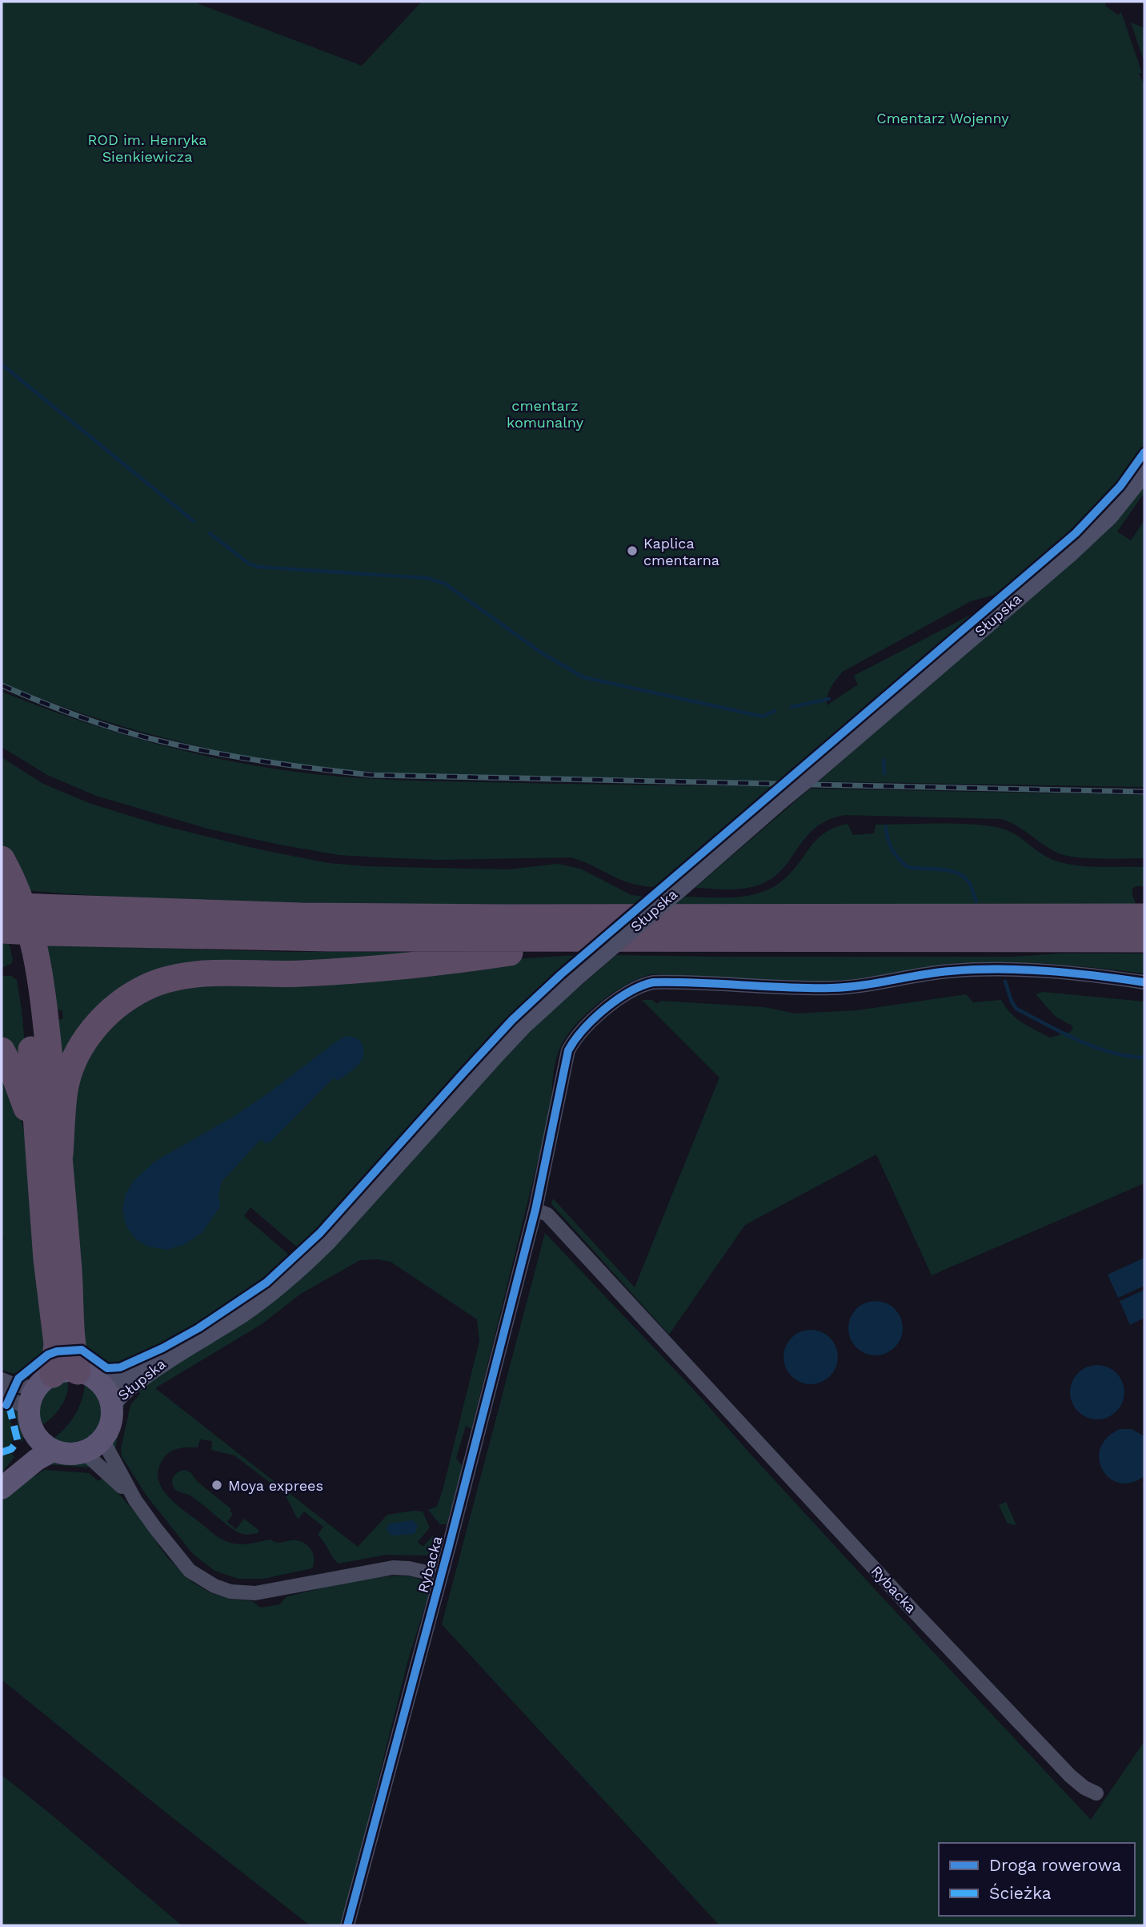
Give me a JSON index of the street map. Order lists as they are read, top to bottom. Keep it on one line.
{"streets":{"main road":["Słupska"],"street":["Rybacka"]},"parks":["Cmentarz Wojenny","ROD im. Henryka Sienkiewicza","cmentarz komunalny"],"places":["Kaplica cmentarna","Moya exprees"],"legend":["Droga rowerowa","Ścieżka"]}
